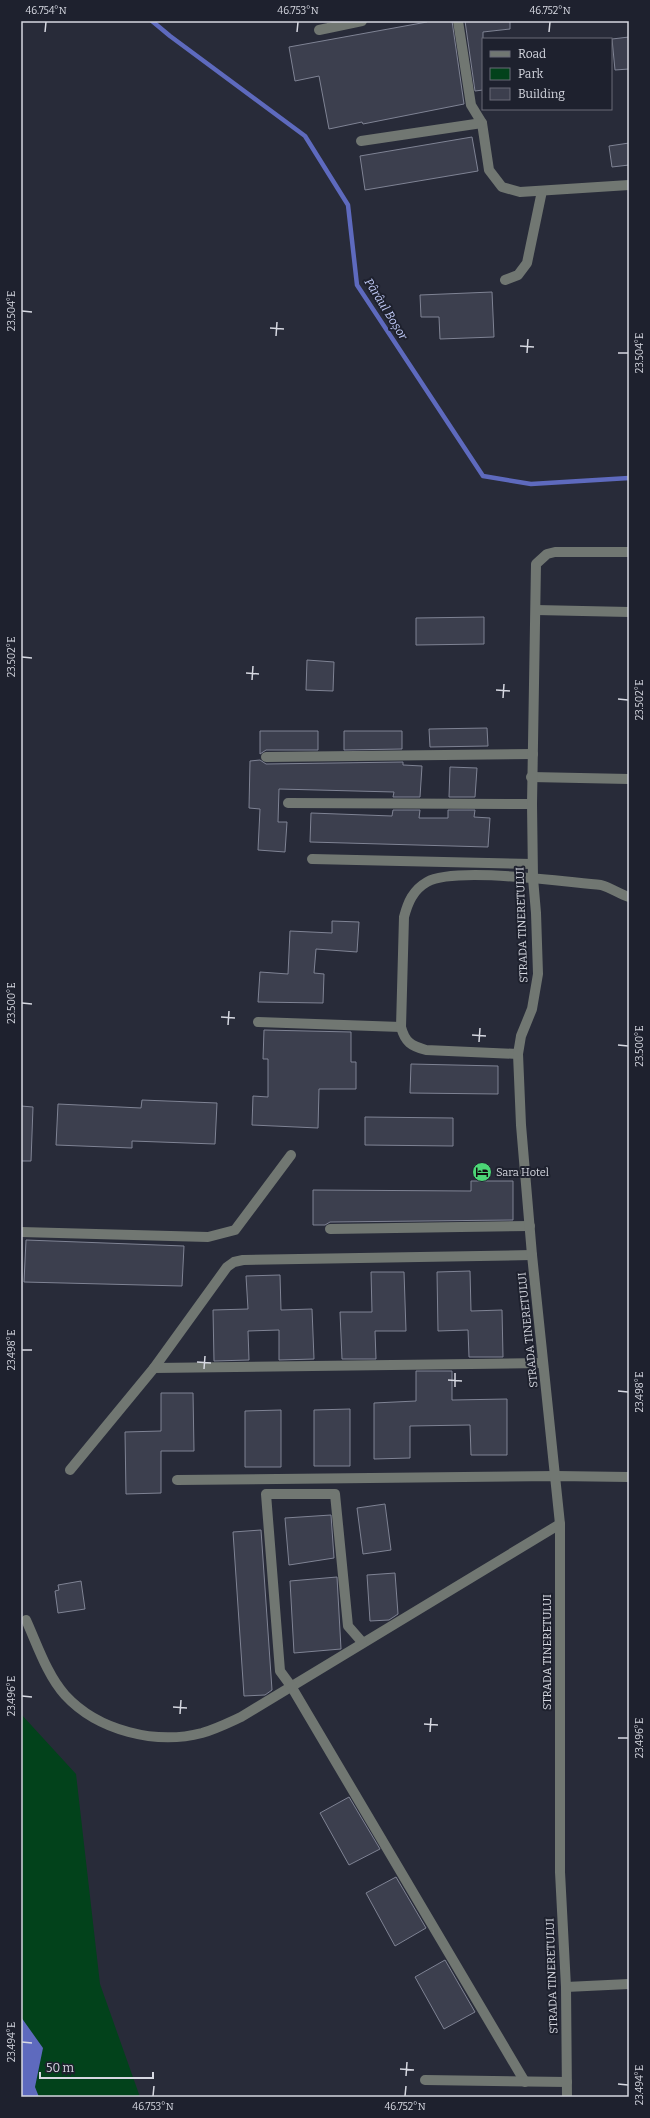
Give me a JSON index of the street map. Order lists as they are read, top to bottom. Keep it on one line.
{"streets":{"street":["STRADA TINERETULUI"]},"water":["Pârâul Boșor"],"places":{"hotel":["Sara Hotel"]},"legend":["Road","Park","Building"],"scale_bar":"50 m","coordinates":["46.754°N","46.753°N","46.752°N","23.504°E","23.502°E","23.500°E","23.498°E","23.496°E","23.494°E"]}
